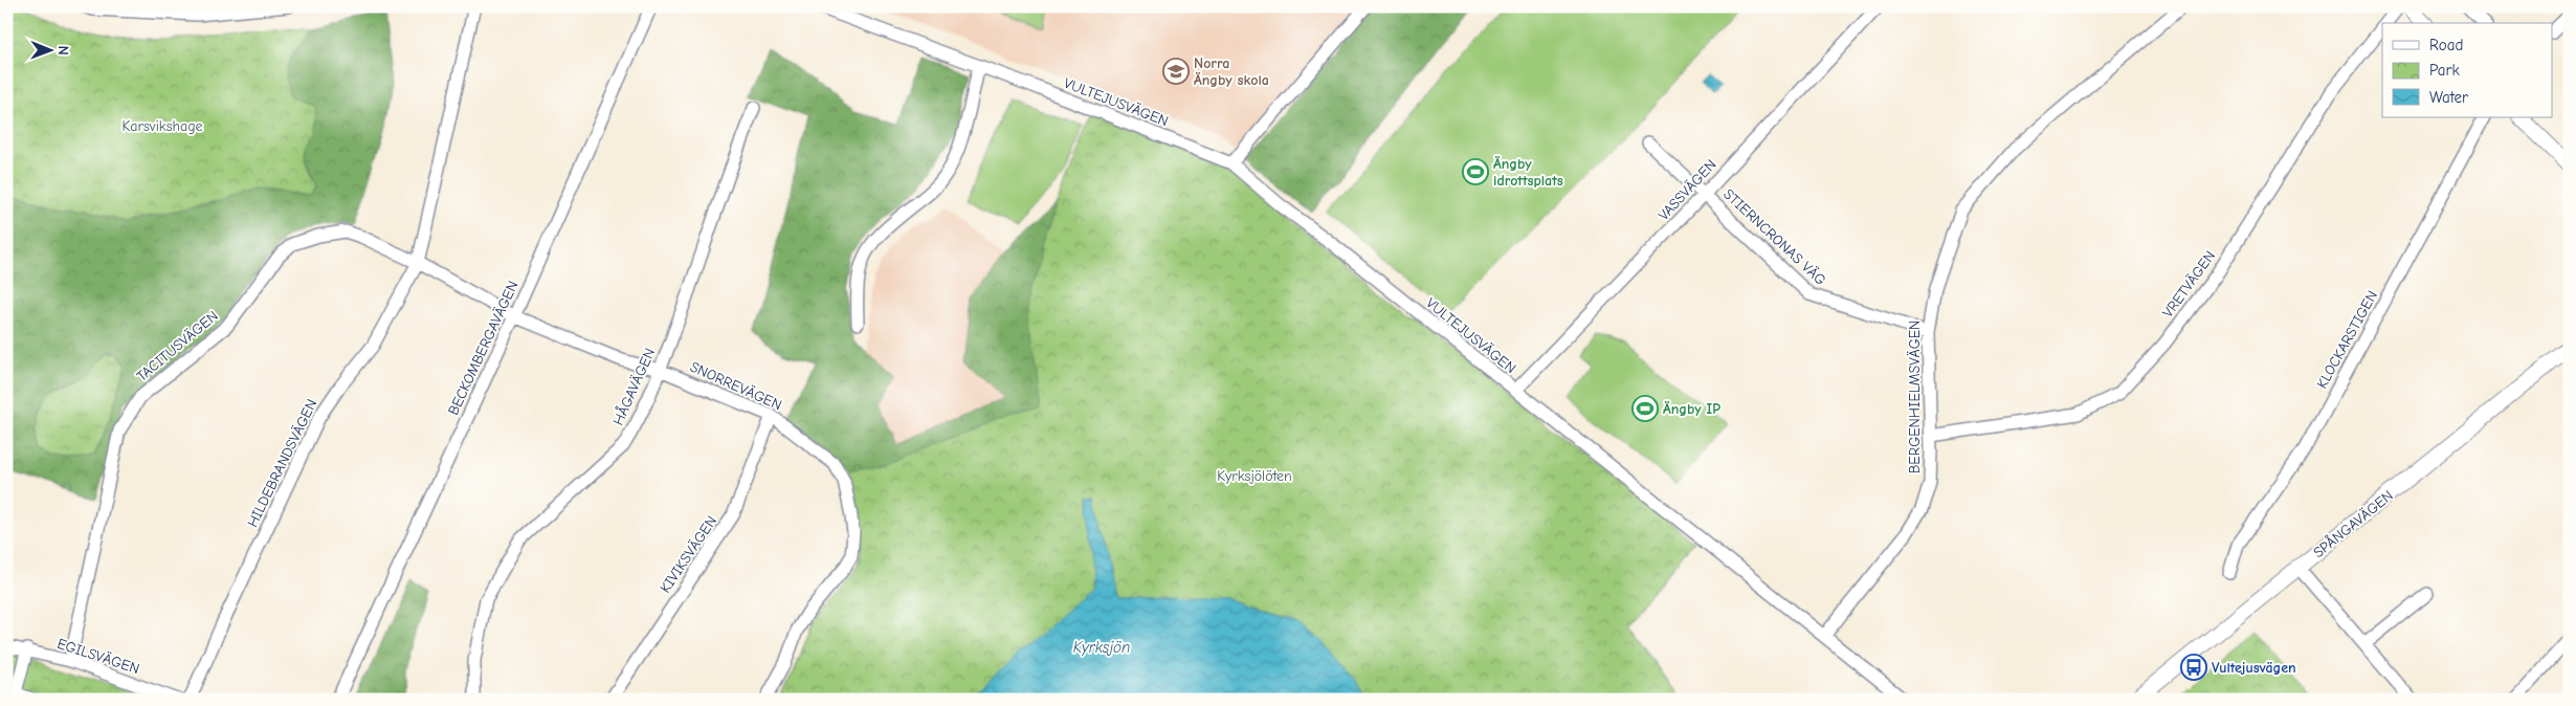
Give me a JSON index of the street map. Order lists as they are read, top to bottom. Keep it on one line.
{"streets":{"street":["VULTEJUSVÄGEN","VASSVÄGEN","STIERNCRONAS VÄG","VRETVÄGEN","KLOCKARSTIGEN","TACITUSVÄGEN","BECKOMBERGAVÄGEN","SNORREVÄGEN","HÅGAVÄGEN","BERGENHIELMSVÄGEN","HILDEBRANDSVÄGEN","SPÅNGAVÄGEN","KIVIKSVÄGEN","EGILSVÄGEN"]},"crossings":[["VULTEJUSVÄGEN","VASSVÄGEN"],["VULTEJUSVÄGEN","BERGENHIELMSVÄGEN"],["VASSVÄGEN","STIERNCRONAS VÄG"],["STIERNCRONAS VÄG","BERGENHIELMSVÄGEN"],["VRETVÄGEN","BERGENHIELMSVÄGEN"],["TACITUSVÄGEN","BECKOMBERGAVÄGEN"],["TACITUSVÄGEN","SNORREVÄGEN"],["TACITUSVÄGEN","HILDEBRANDSVÄGEN"],["TACITUSVÄGEN","EGILSVÄGEN"],["BECKOMBERGAVÄGEN","SNORREVÄGEN"],["SNORREVÄGEN","HÅGAVÄGEN"],["SNORREVÄGEN","KIVIKSVÄGEN"]],"water":["Kyrksjön"],"parks":["Karsvikshage","Kyrksjölöten"],"places":{"school or university":["Norra Ängby skola"],"sports":["Ängby idrottsplats","Ängby IP"],"bus stop":["Vultejusvägen"]},"legend":["Road","Park","Water"],"north":"right"}
